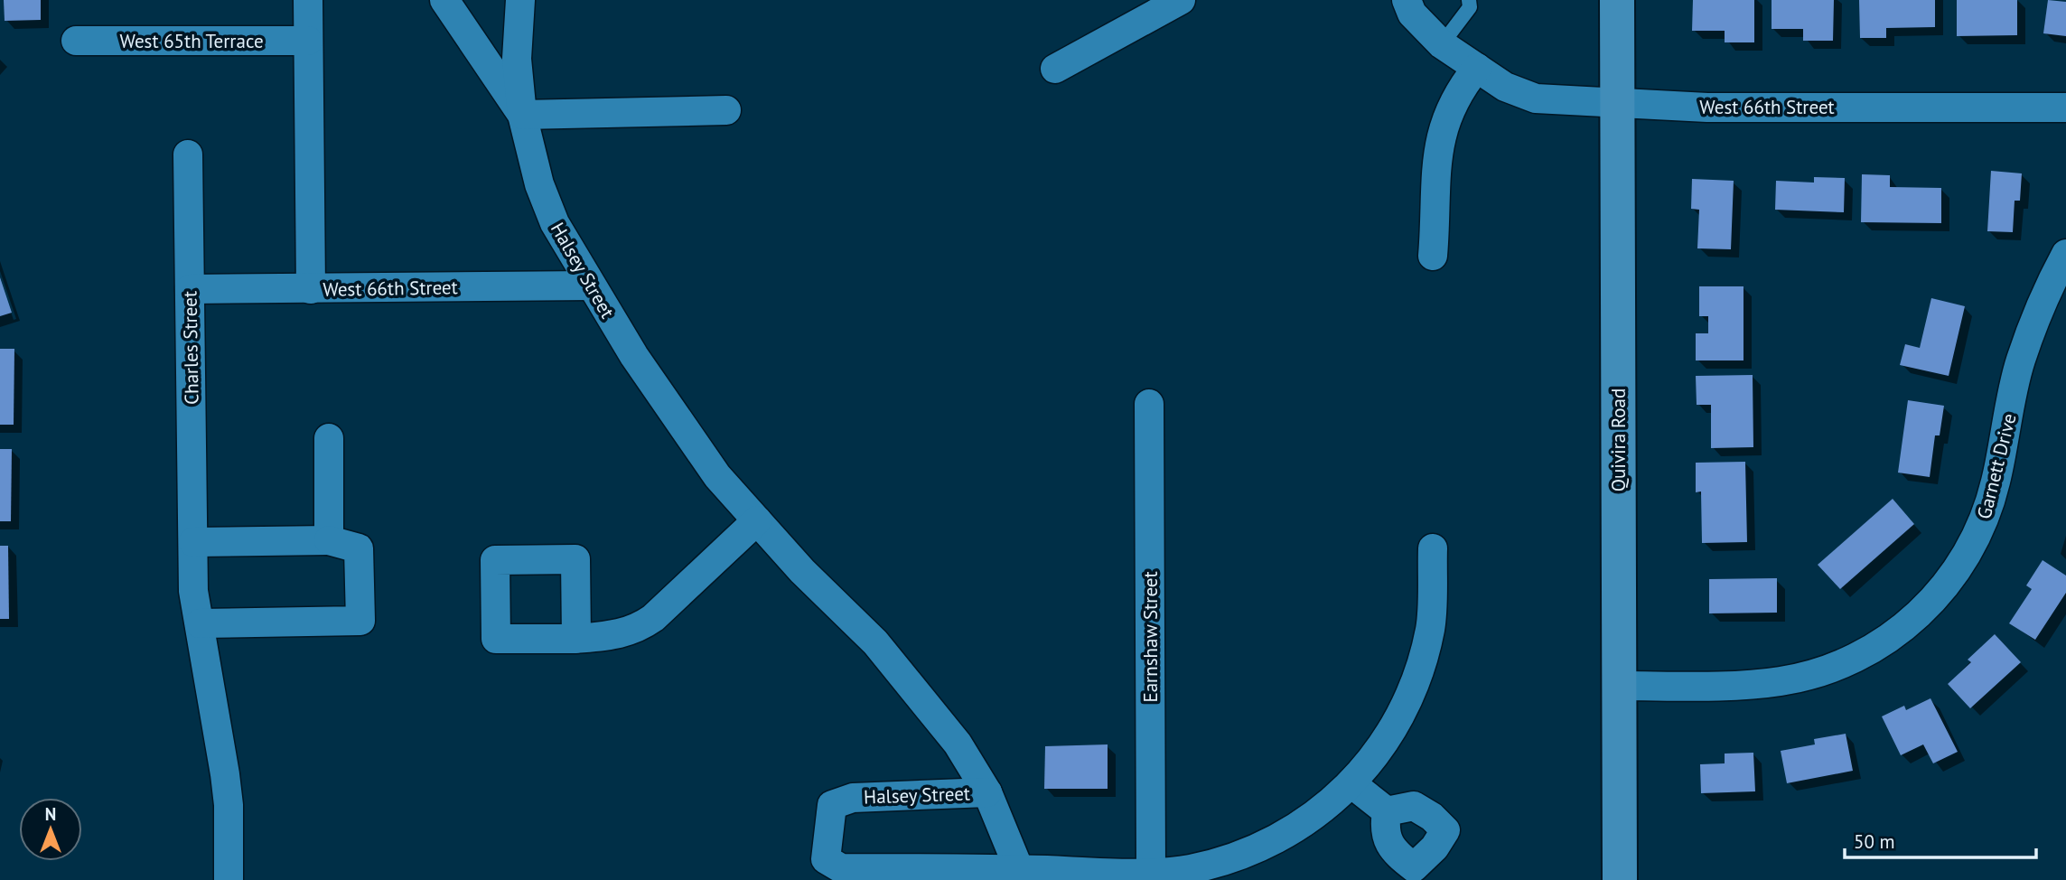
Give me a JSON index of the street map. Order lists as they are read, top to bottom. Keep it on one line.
{"streets":{"main road":["Quivira Road"],"street":["West 65th Terrace","West 66th Street","Halsey Street","Charles Street","Garnett Drive","Earnshaw Street"]},"crossings":[["West 66th Street","Halsey Street"],["West 66th Street","Charles Street"],["West 66th Street","Quivira Road"],["Quivira Road","Garnett Drive"]],"scale_bar":"50 m","north":"top"}
